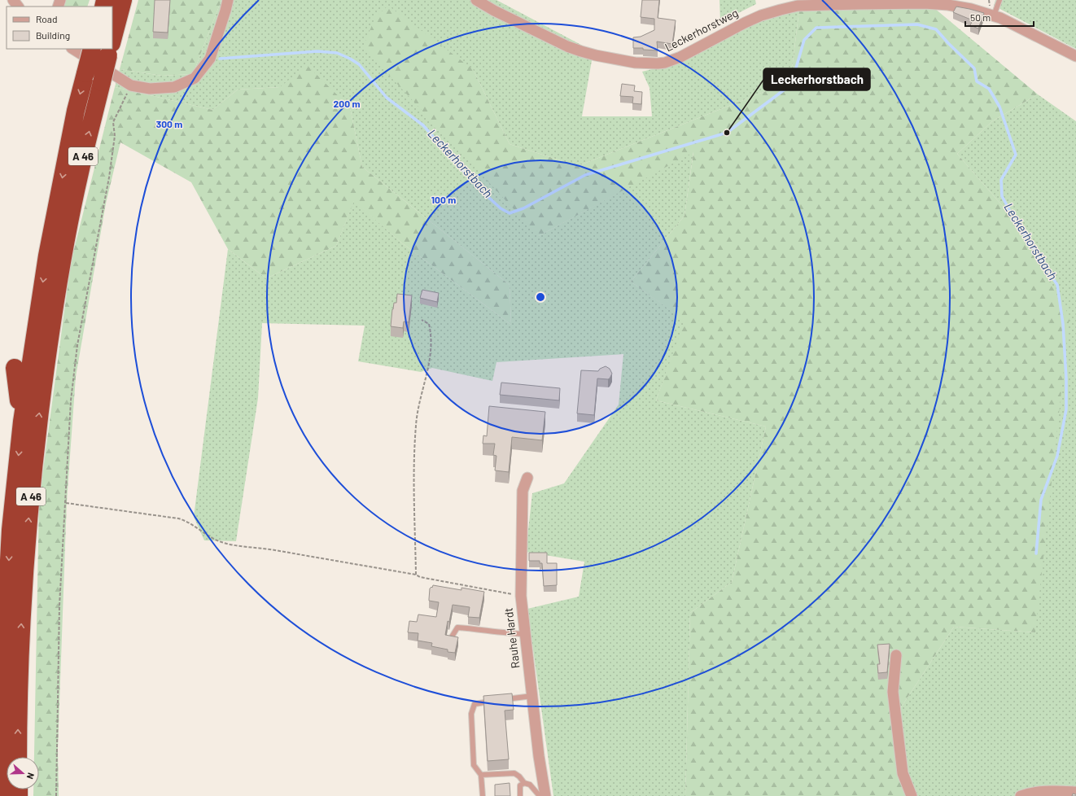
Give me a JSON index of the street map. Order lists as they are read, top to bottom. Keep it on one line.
{"streets":{"highway":["A 46"],"street":["Leckerhorstweg","Rauhe Hardt"]},"water":["Leckerhorstbach"],"places":["Leckerhorstbach"],"legend":["Road","Building"],"scale_bar":"50 m","north":"right","rings":["200 m","300 m","100 m"]}
